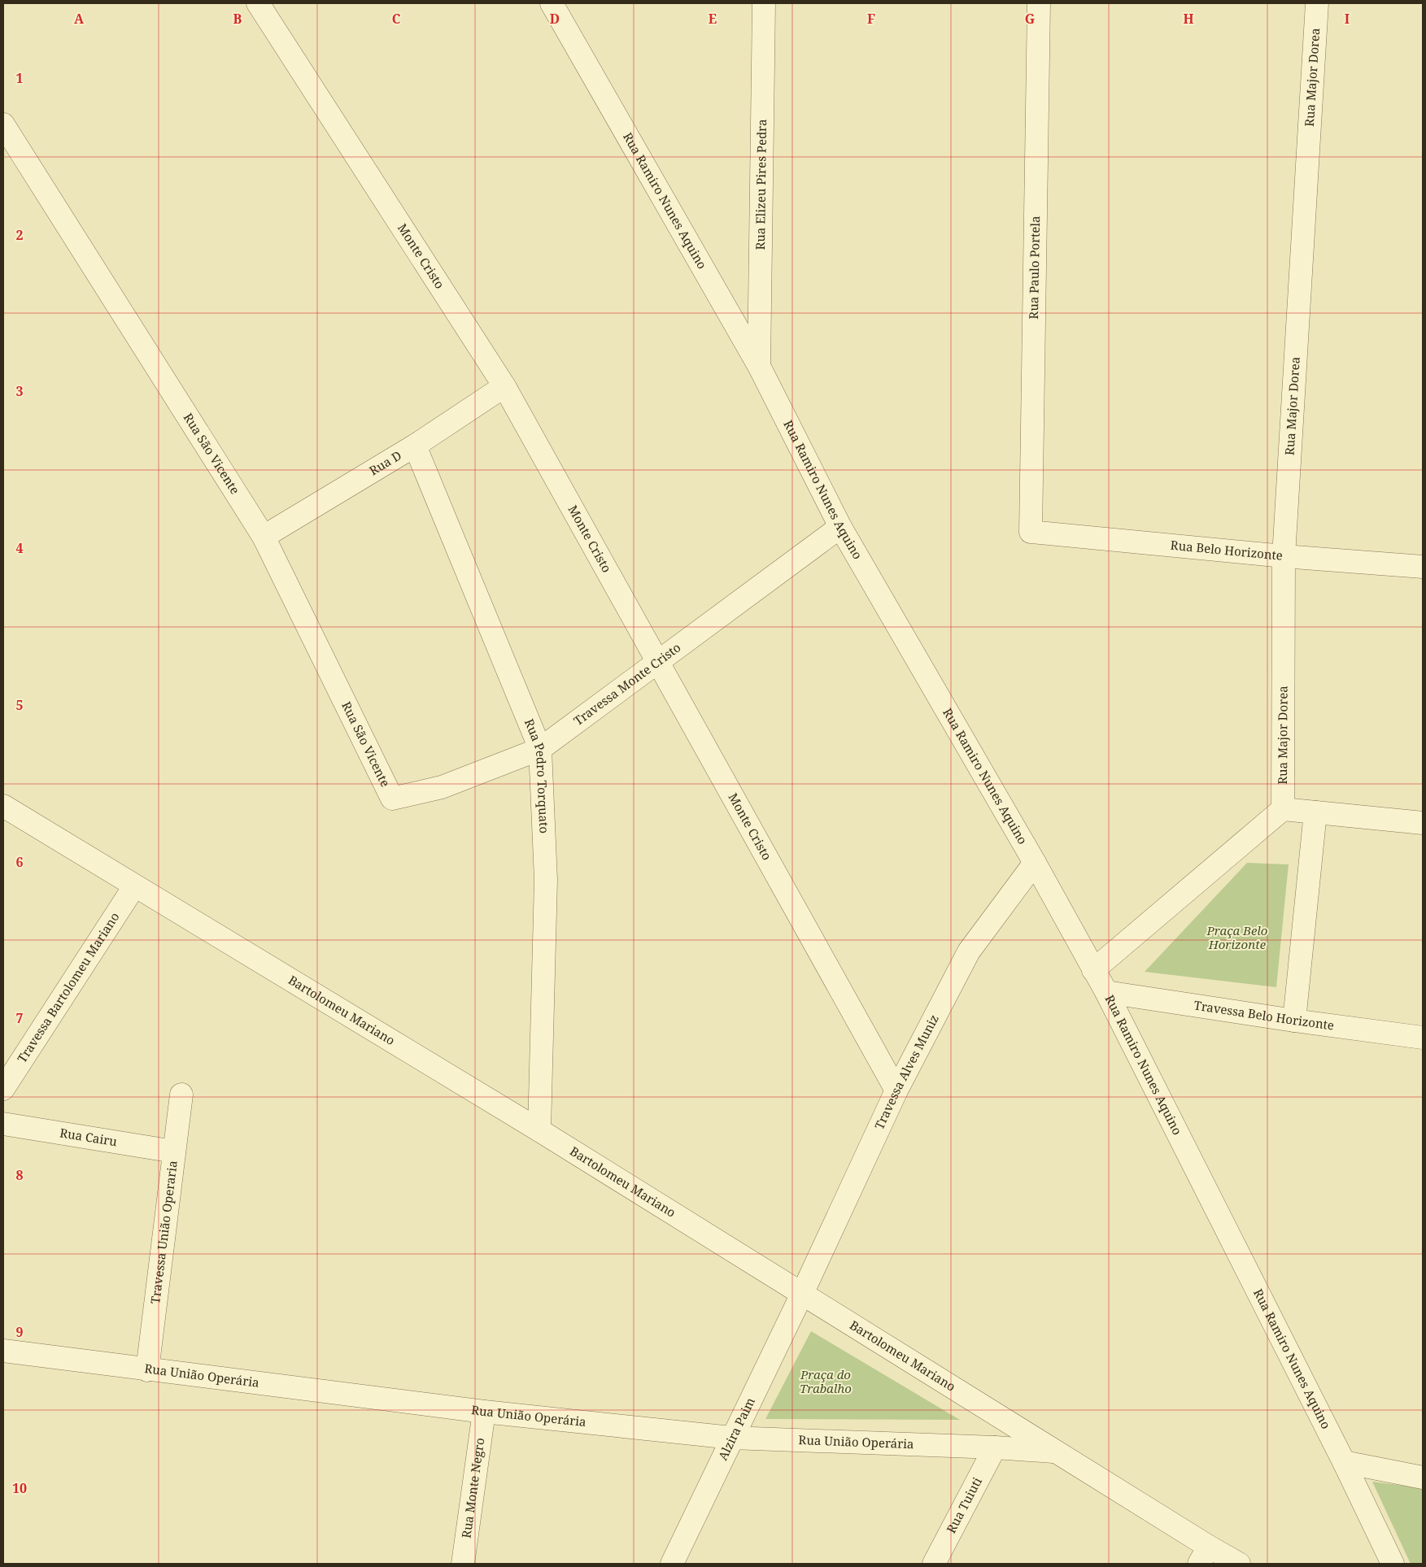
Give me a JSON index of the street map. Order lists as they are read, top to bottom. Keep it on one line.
{"streets":{"street":["Rua Major Dorea","Rua Elizeu Pires Pedra","Rua Ramiro Nunes Aquino","Monte Cristo","Rua Paulo Portela","Rua São Vicente","Rua D","Rua Belo Horizonte","Travessa Monte Cristo","Rua Pedro Torquato","Travessa Bartolomeu Mariano","Bartolomeu Mariano","Travessa Belo Horizonte","Travessa Alves Muniz","Rua Cairu","Travessa União Operaria","Rua União Operária","Alzira Paim","Rua Monte Negro","Rua Tuiuti"]},"crossings":[["Rua Major Dorea","Rua Belo Horizonte"],["Rua Elizeu Pires Pedra","Rua Ramiro Nunes Aquino"],["Rua Ramiro Nunes Aquino","Travessa Monte Cristo"],["Rua Ramiro Nunes Aquino","Travessa Belo Horizonte"],["Rua Ramiro Nunes Aquino","Travessa Alves Muniz"],["Monte Cristo","Rua D"],["Monte Cristo","Travessa Monte Cristo"],["Monte Cristo","Travessa Alves Muniz"],["Rua Paulo Portela","Rua Belo Horizonte"],["Rua São Vicente","Rua D"],["Rua São Vicente","Travessa Monte Cristo"],["Rua D","Rua Pedro Torquato"],["Travessa Monte Cristo","Rua Pedro Torquato"],["Rua Pedro Torquato","Bartolomeu Mariano"],["Travessa Bartolomeu Mariano","Bartolomeu Mariano"],["Bartolomeu Mariano","Travessa Alves Muniz"],["Bartolomeu Mariano","Rua União Operária"],["Bartolomeu Mariano","Alzira Paim"],["Travessa Alves Muniz","Alzira Paim"],["Rua Cairu","Travessa União Operaria"],["Travessa União Operaria","Rua União Operária"],["Rua União Operária","Alzira Paim"],["Rua União Operária","Rua Monte Negro"],["Rua União Operária","Rua Tuiuti"]],"parks":["Praça Belo Horizonte","Praça do Trabalho"],"grid":{"columns":["A","B","C","D","E","F","G","H","I"],"rows":["1","2","3","4","5","6","7","8","9","10"]}}
